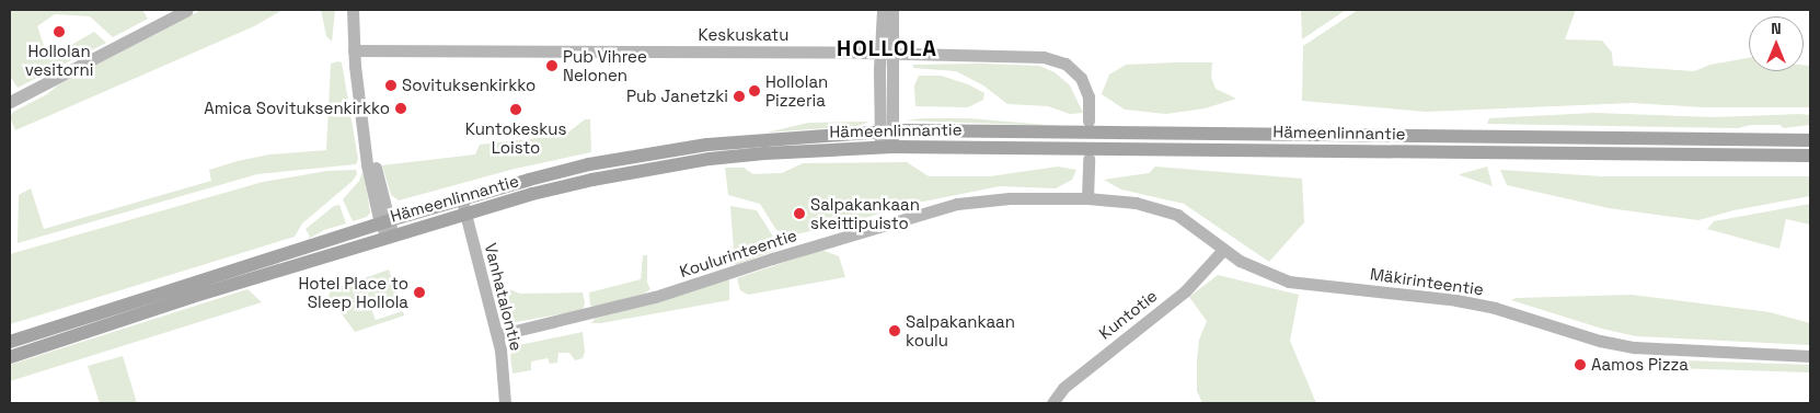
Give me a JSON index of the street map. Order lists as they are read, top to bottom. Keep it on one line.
{"streets":{"main road":["Hämeenlinnantie"],"street":["Keskuskatu","Koulurinteentie","Mäkirinteentie","Vanhatalontie","Kuntotie"]},"crossings":[["Hämeenlinnantie","Vanhatalontie"],["Koulurinteentie","Mäkirinteentie"],["Koulurinteentie","Vanhatalontie"],["Mäkirinteentie","Kuntotie"]],"districts":["HOLLOLA"],"places":["Hollolan vesitorni","Pub Vihree Nelonen","Sovituksenkirkko","Hollolan Pizzeria","Pub Janetzki","Amica Sovituksenkirkko","Kuntokeskus Loisto","Salpakankaan skeittipuisto","Hotel Place to Sleep Hollola","Salpakankaan koulu","Aamos Pizza"],"north":"top"}
